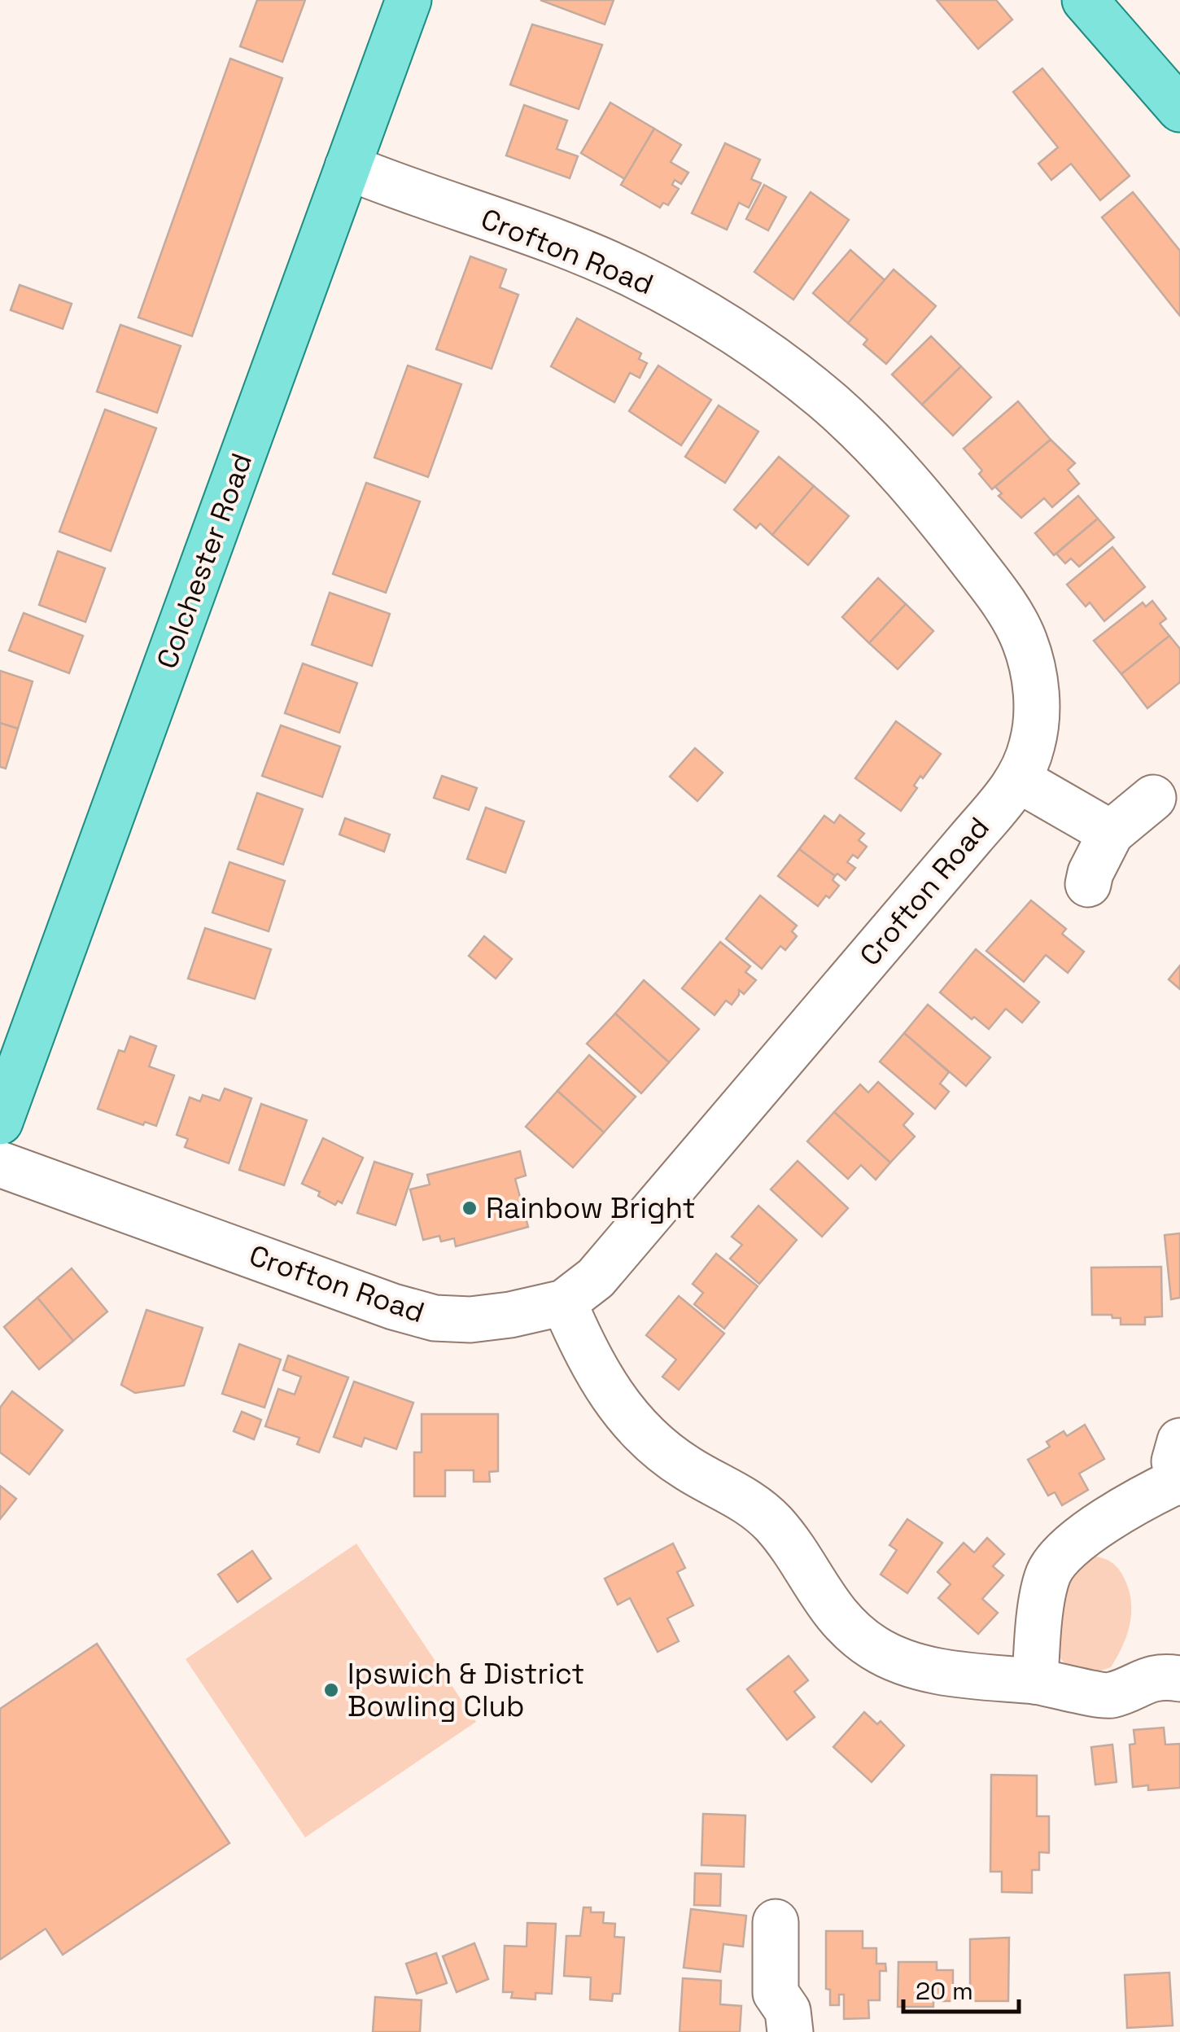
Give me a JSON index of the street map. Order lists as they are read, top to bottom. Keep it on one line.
{"streets":{"main road":["Colchester Road"],"street":["Crofton Road"]},"crossings":[["Crofton Road","Colchester Road"]],"places":["Rainbow Bright","Ipswich & District Bowling Club"],"scale_bar":"20 m"}
